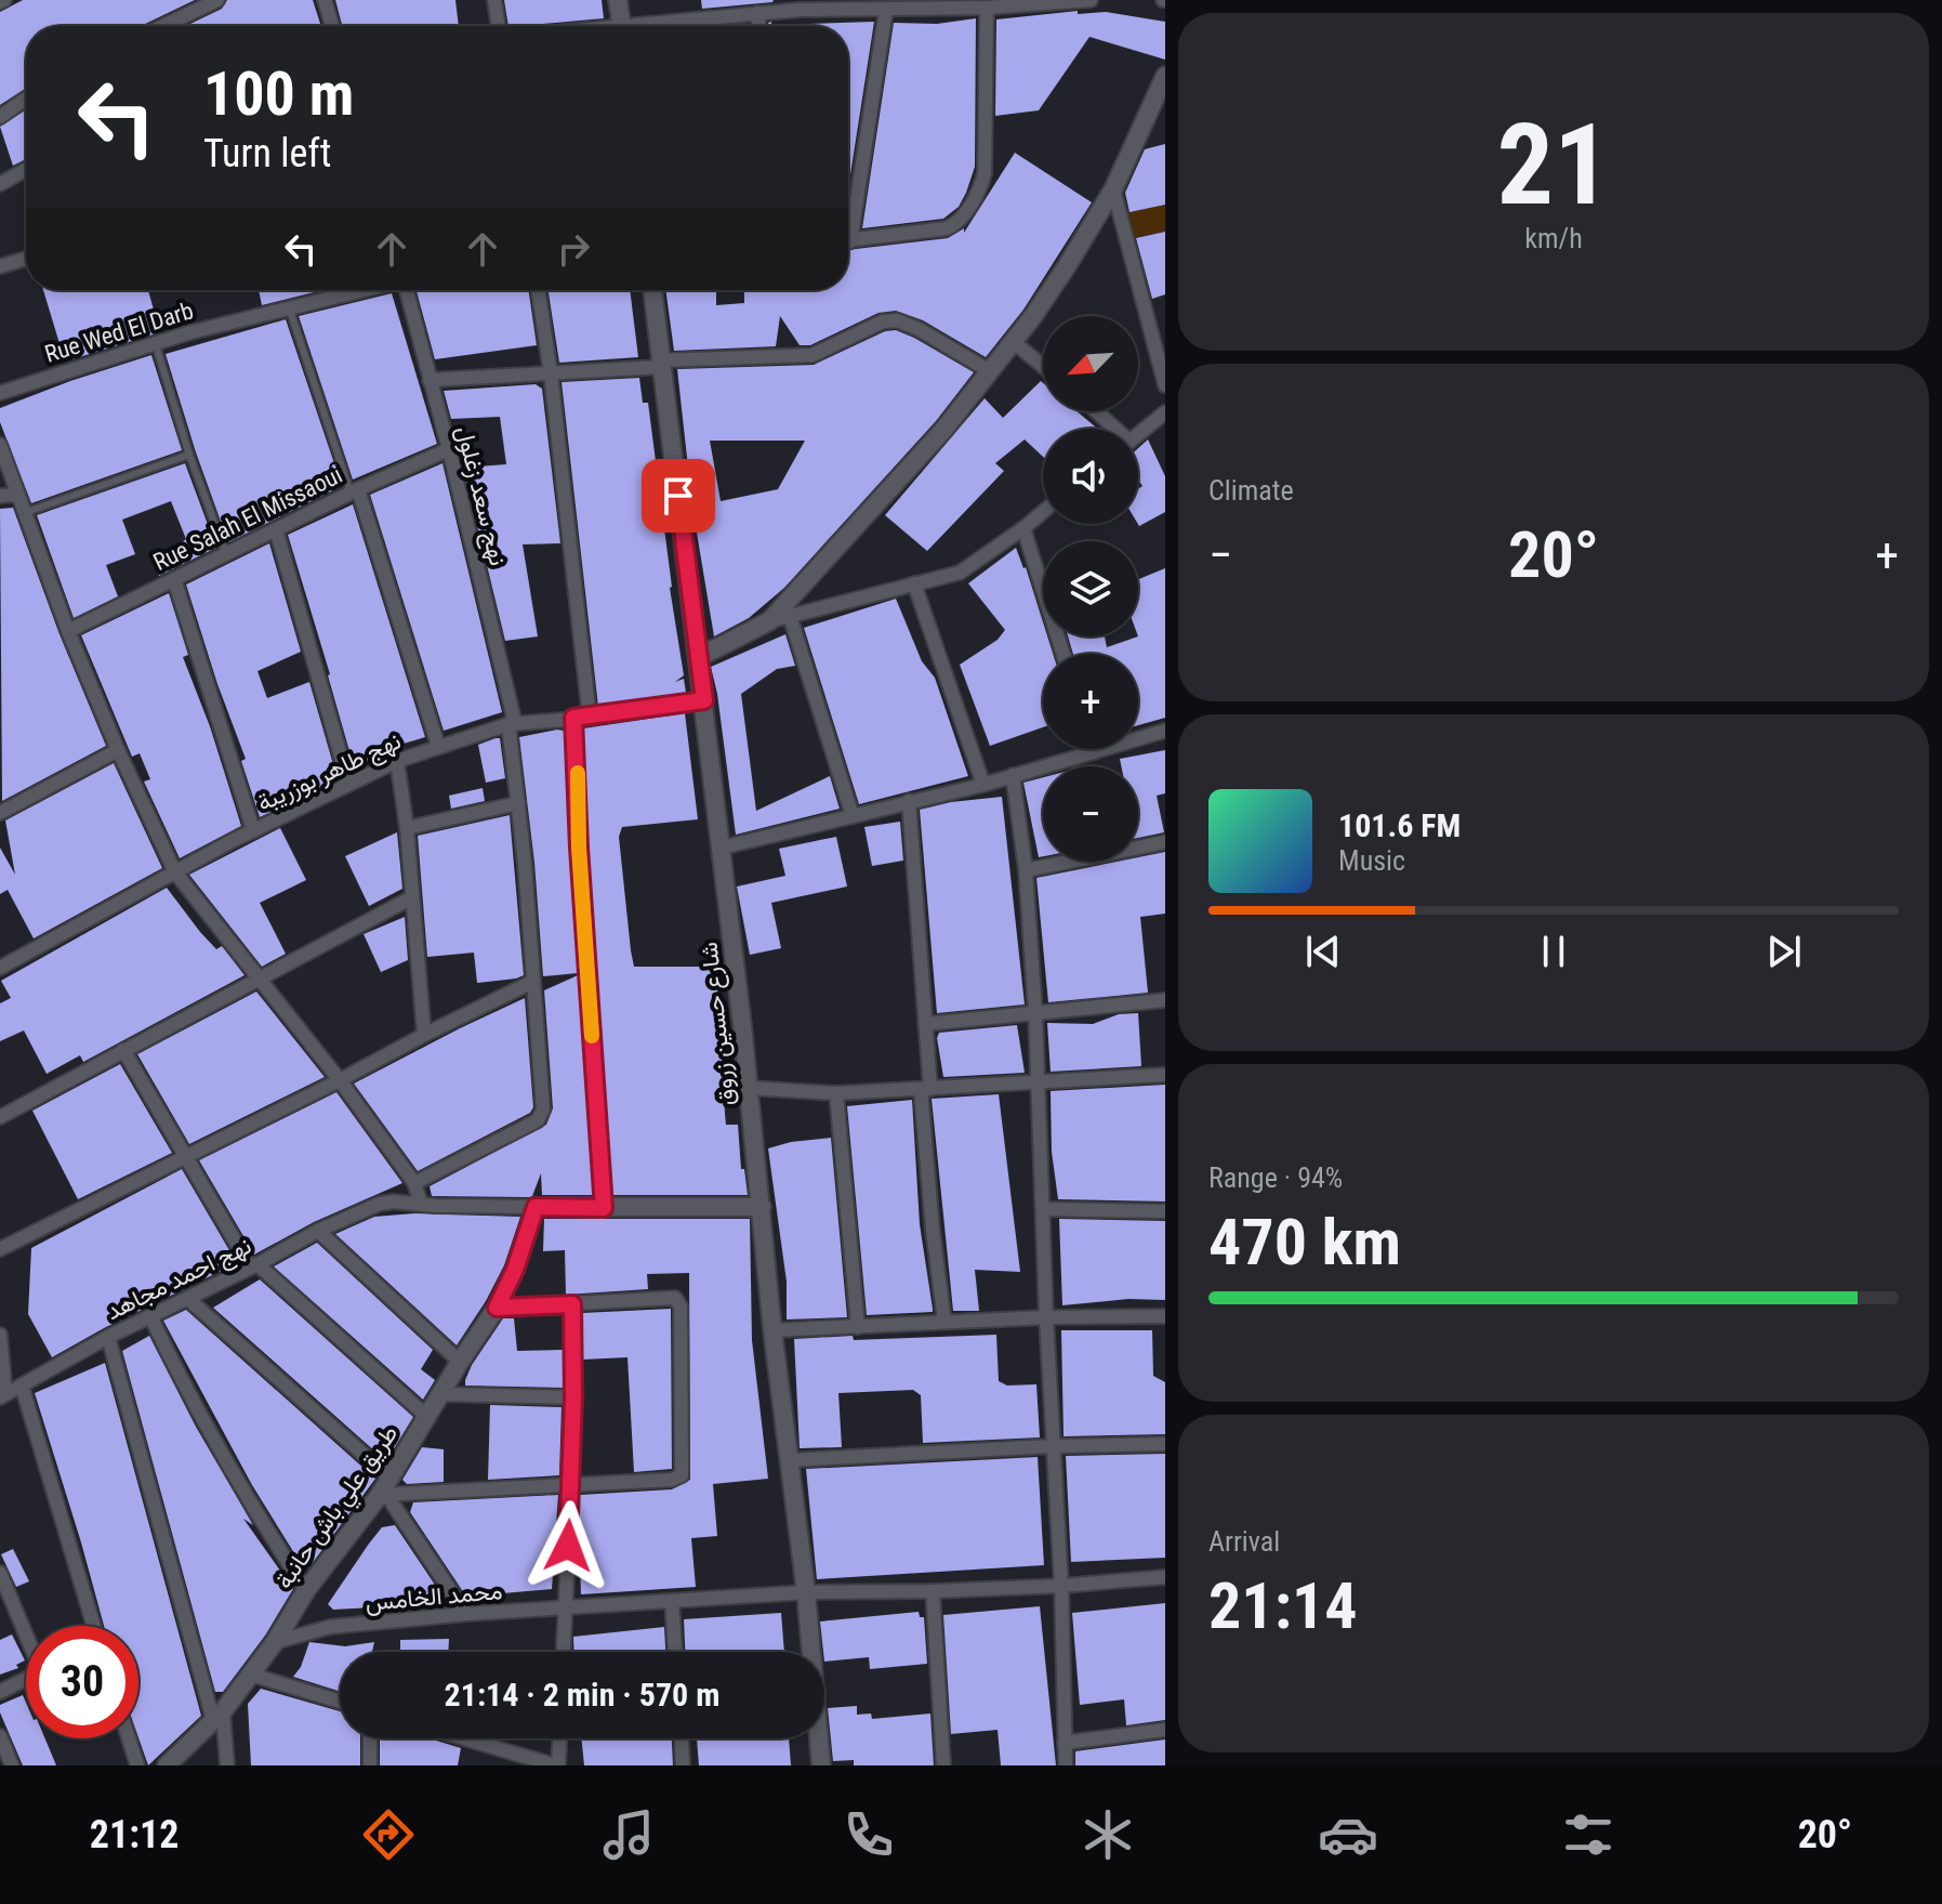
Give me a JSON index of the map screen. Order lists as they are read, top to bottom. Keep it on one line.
{"streets":{"street":["Rue Wed El Darb","نهج سعد زغلول","Rue Salah El Missaoui","نهج طاهر بوزريبة","شارع حسين زروق","نهج احمد مجاهد","طريق علي باش حانبة","محمد الخامس"]},"crossings":[["نهج سعد زغلول","Rue Salah El Missaoui"],["نهج سعد زغلول","نهج طاهر بوزريبة"],["نهج طاهر بوزريبة","شارع حسين زروق"],["شارع حسين زروق","محمد الخامس"],["طريق علي باش حانبة","محمد الخامس"]],"north":"bottom left","page":{"tile":[["21","km/h"],"Climate",["Range · 94%","470 km"],["Arrival","21:14"]],"turn":["100 m","Turn left"],"map_buttons":["+","−"],"heat":["−","20°","+"],"song":["101.6 FM","Music"],"limit":"30","trip":"21:14 · 2 min · 570 m","tabs":["21:12","20°"]}}
